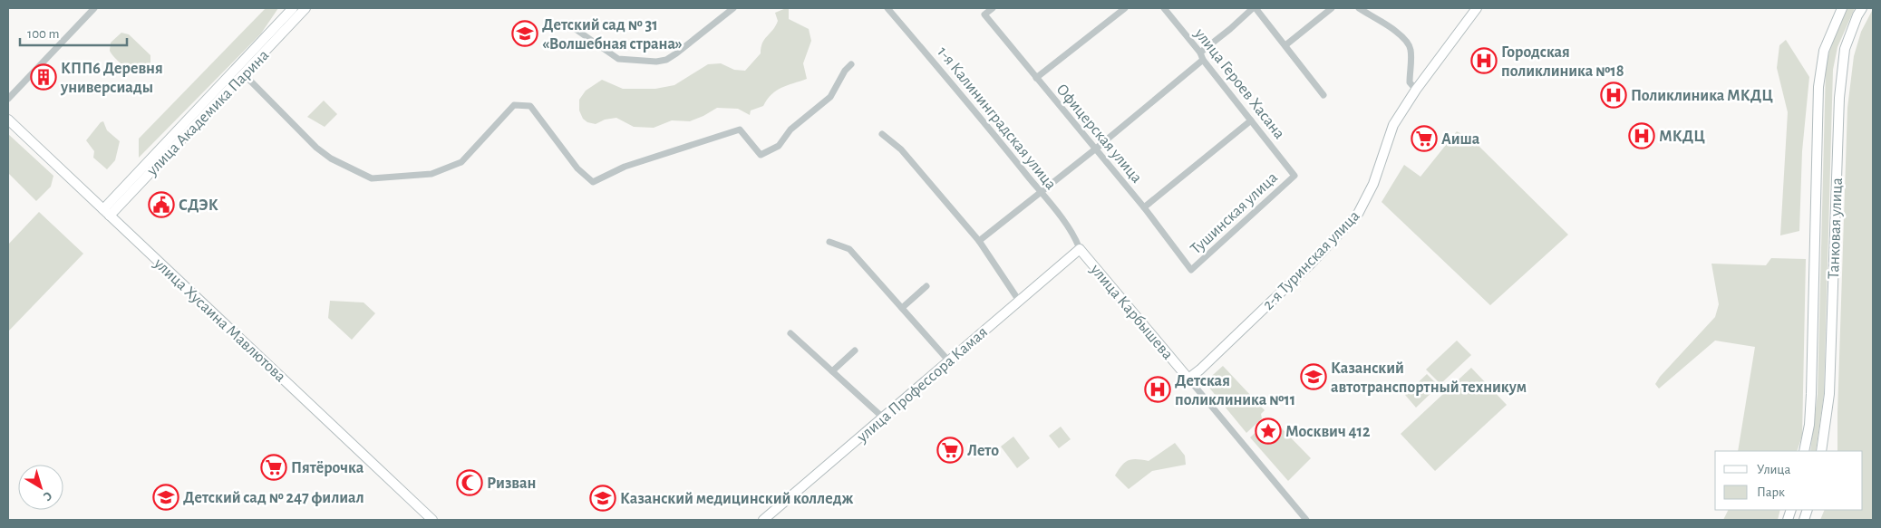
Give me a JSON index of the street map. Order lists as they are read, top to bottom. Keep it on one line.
{"streets":{"street":["улица Героев Хасана","улица Академика Парина","1-я Калининградская улица","Офицерская улица","Тушинская улица","Танковая улица","2-я Туринская улица","улица Карбышева","улица Хусаина Мавлютова","улица Профессора Камая"]},"crossings":[["улица Героев Хасана","Тушинская улица"],["улица Академика Парина","улица Хусаина Мавлютова"],["1-я Калининградская улица","улица Карбышева"],["1-я Калининградская улица","улица Профессора Камая"],["Офицерская улица","Тушинская улица"],["2-я Туринская улица","улица Карбышева"],["улица Карбышева","улица Профессора Камая"]],"places":{"school or university":["Детский сад № 31 «Волшебная страна»","Казанский автотранспортный техникум","Детский сад № 247 филиал","Казанский медицинский колледж"],"hospital":["Городская поликлиника №18","Поликлиника МКДЦ","МКДЦ","Детская поликлиника №11"],"building":["КПП6 Деревня универсиады"],"supermarket":["Аиша","Лето","Пятёрочка"],"public building":["СДЭК"],"place":["Москвич 412"],"mosque":["Ризван"]},"legend":["Улица","Парк"],"scale_bar":"100 m","north":"bottom right"}
